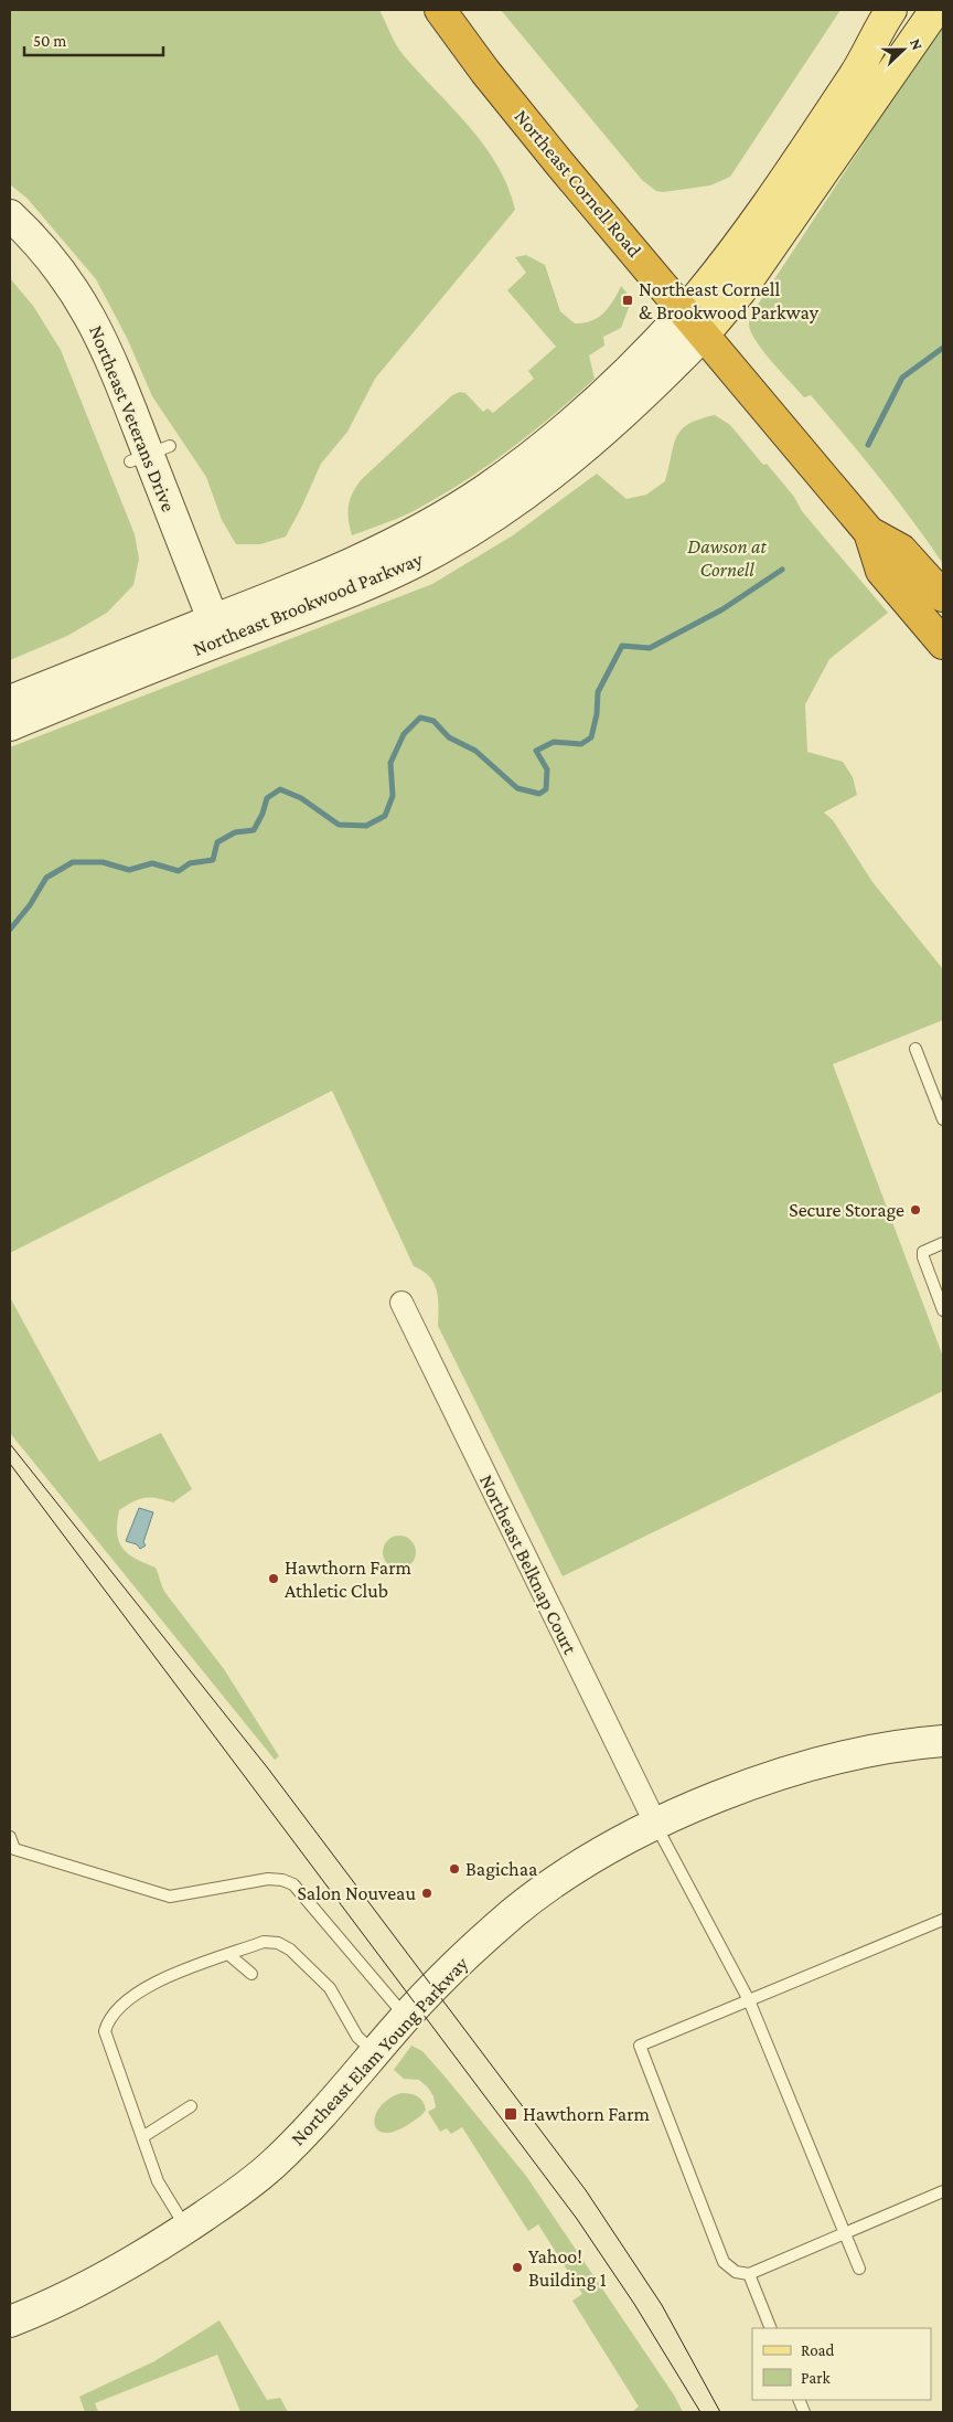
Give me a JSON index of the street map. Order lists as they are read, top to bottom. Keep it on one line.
{"streets":{"highway":["Northeast Cornell Road"],"main road":["Northeast Brookwood Parkway"],"street":["Northeast Veterans Drive","Northeast Belknap Court","Northeast Elam Young Parkway"]},"crossings":[["Northeast Cornell Road","Northeast Brookwood Parkway"],["Northeast Veterans Drive","Northeast Brookwood Parkway"],["Northeast Belknap Court","Northeast Elam Young Parkway"]],"parks":["Dawson at Cornell"],"places":{"transit":["Northeast Cornell & Brookwood Parkway","Hawthorn Farm"],"other":["Secure Storage","Hawthorn Farm Athletic Club","Bagichaa","Salon Nouveau","Yahoo! Building 1"]},"legend":["Road","Park"],"scale_bar":"50 m","north":"right"}
